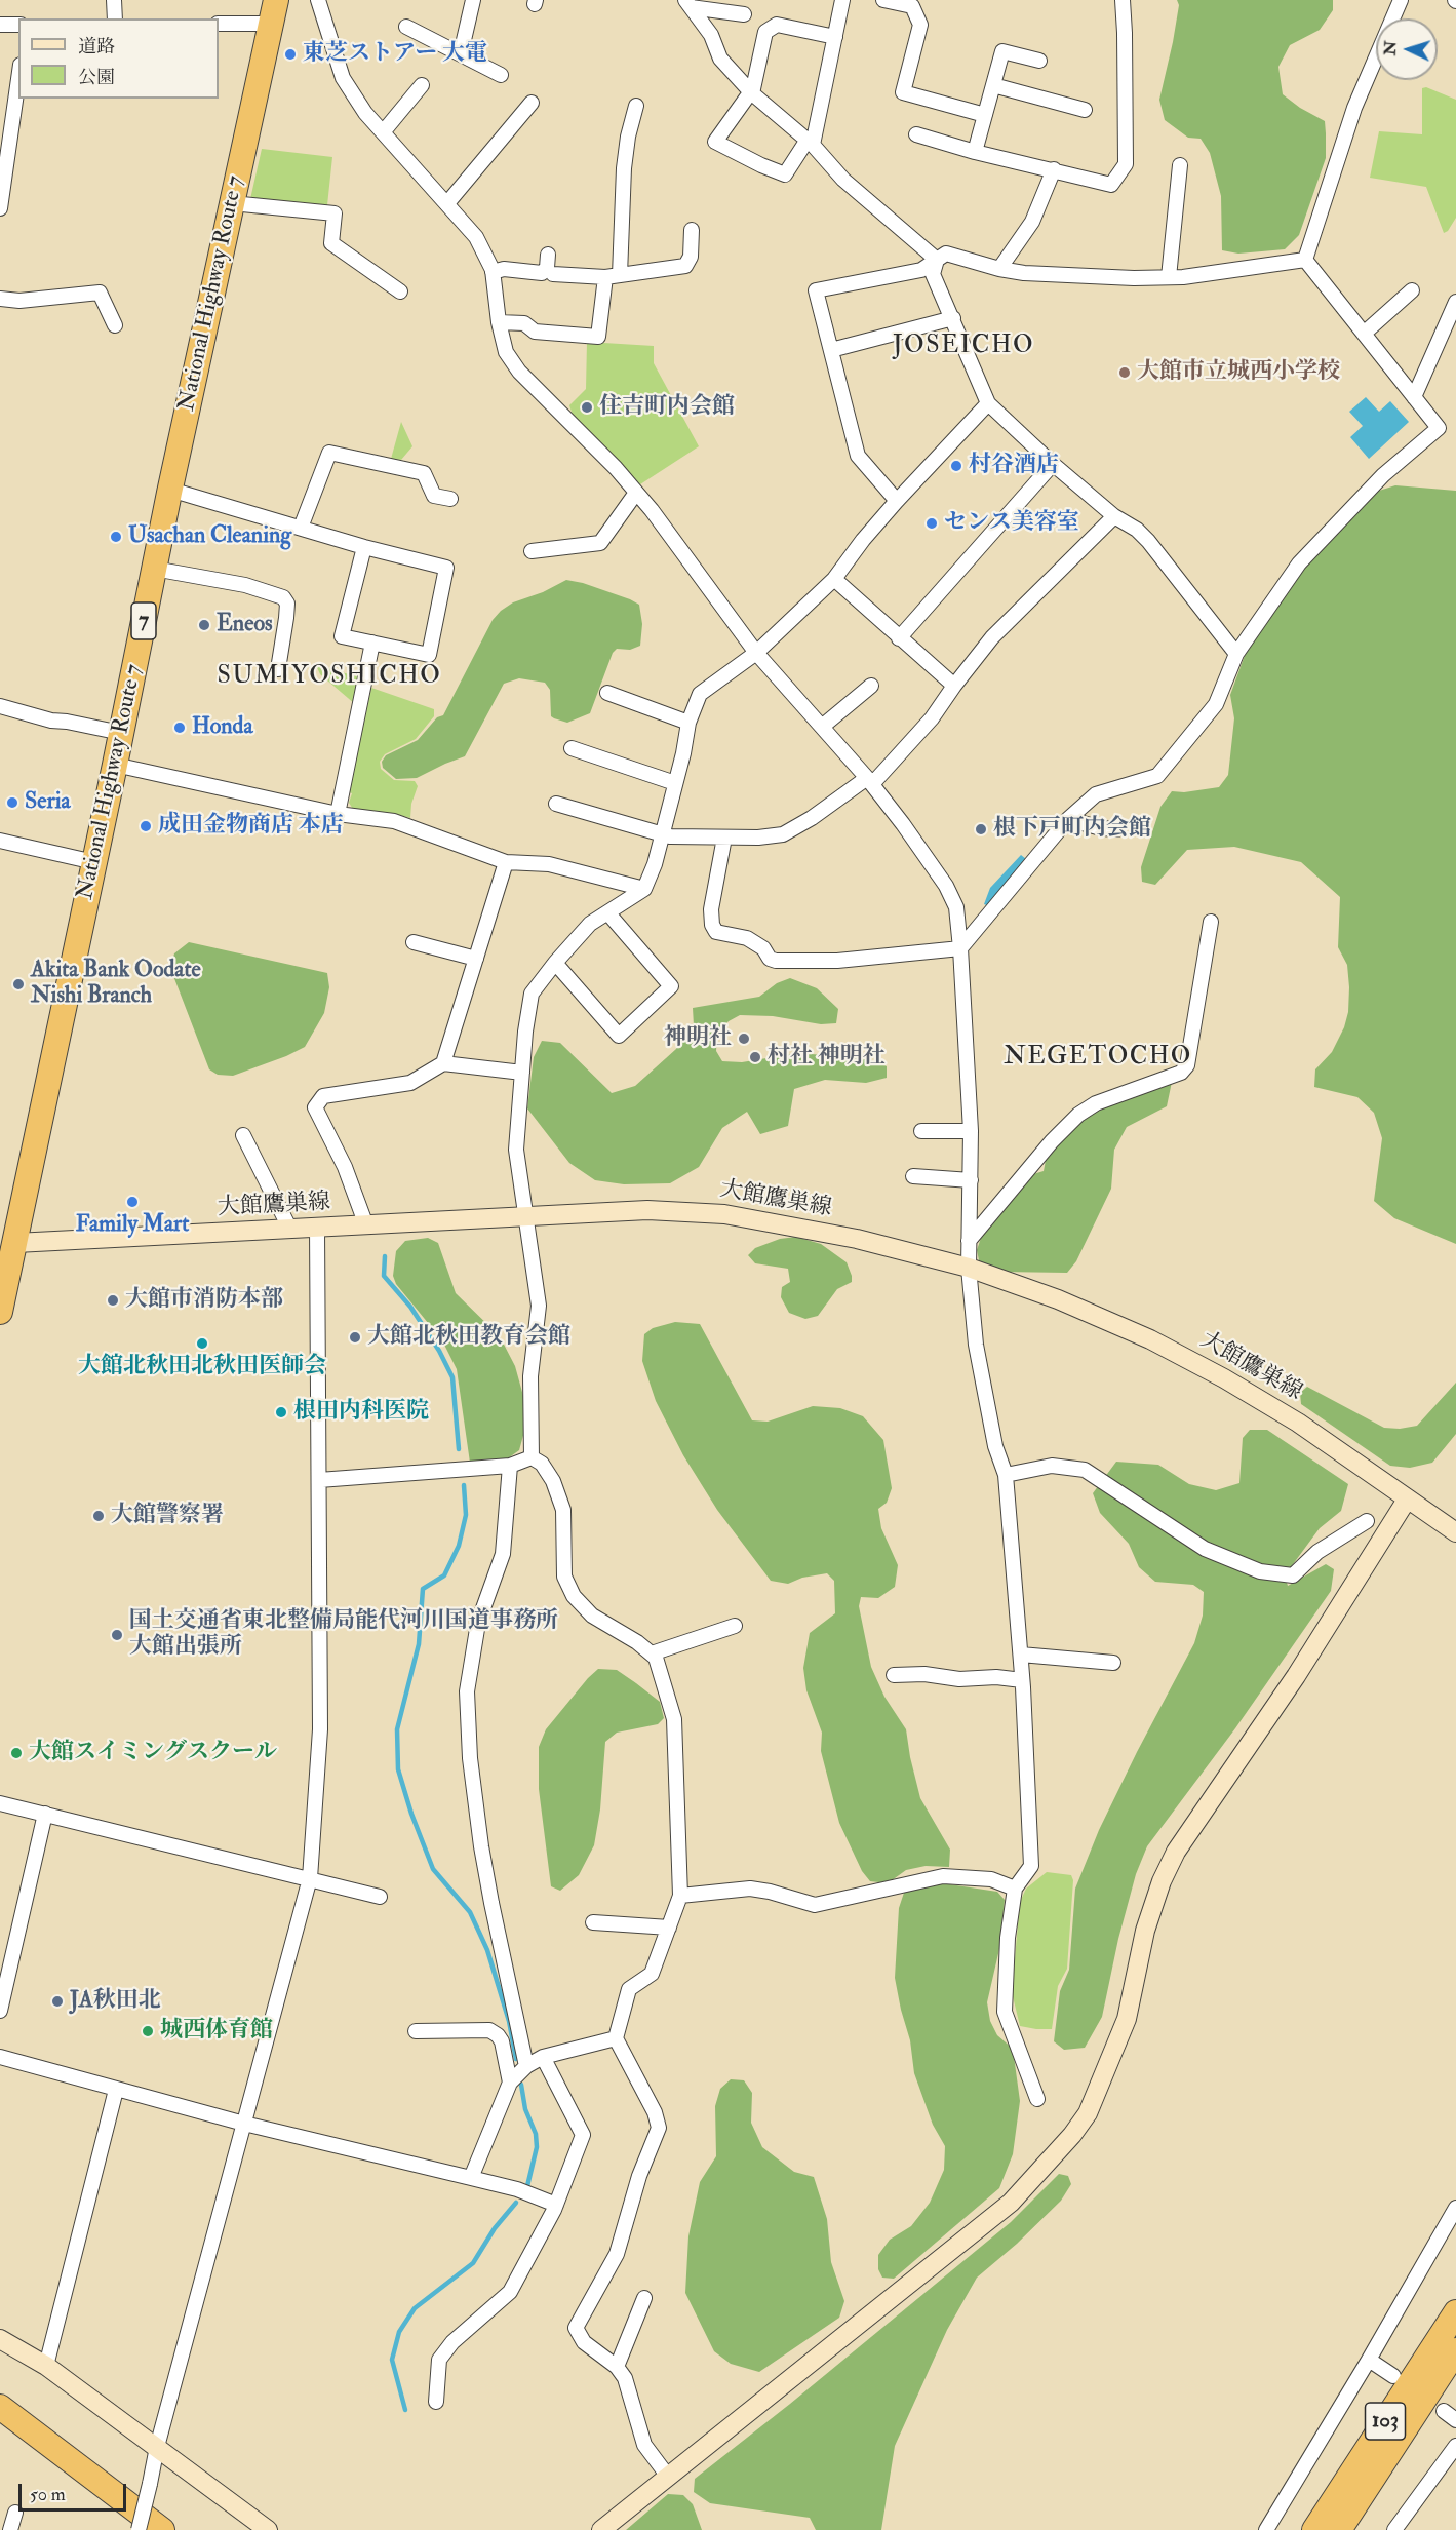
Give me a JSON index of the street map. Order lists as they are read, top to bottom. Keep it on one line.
{"streets":{"highway":["National Highway Route 7","7","103"],"street":["大館鷹巣線"]},"crossings":[["National Highway Route 7","大館鷹巣線"]],"districts":["JOSEICHO","SUMIYOSHICHO","NEGETOCHO"],"places":["東芝ストアー 大電","大館市立城西小学校","住吉町内会館","村谷酒店","センス美容室","Usachan Cleaning","Eneos","Honda","Seria","成田金物商店 本店","根下戸町内会館","Akita Bank Oodate Nishi Branch","神明社","村社 神明社","Family Mart","大館市消防本部","大館北秋田教育会館","大館北秋田北秋田医師会","根田内科医院","大館警察署","国土交通省東北整備局能代河川国道事務所 大館出張所","大館スイミングスクール","JA秋田北","城西体育館"],"legend":["道路","公園"],"scale_bar":"50 m","north":"left"}
